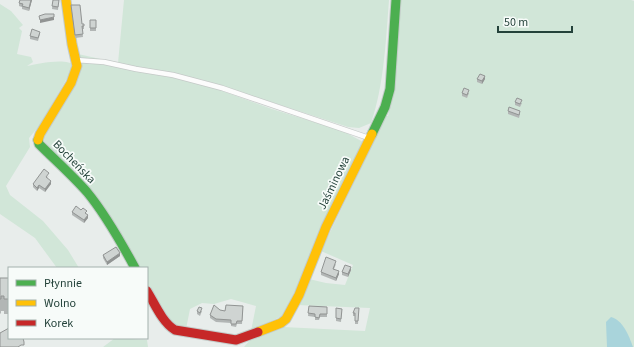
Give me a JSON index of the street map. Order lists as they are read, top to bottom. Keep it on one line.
{"streets":{"street":["Bocheńska","Jaśminowa"]},"legend":["Płynnie","Wolno","Korek"],"scale_bar":"50 m"}
